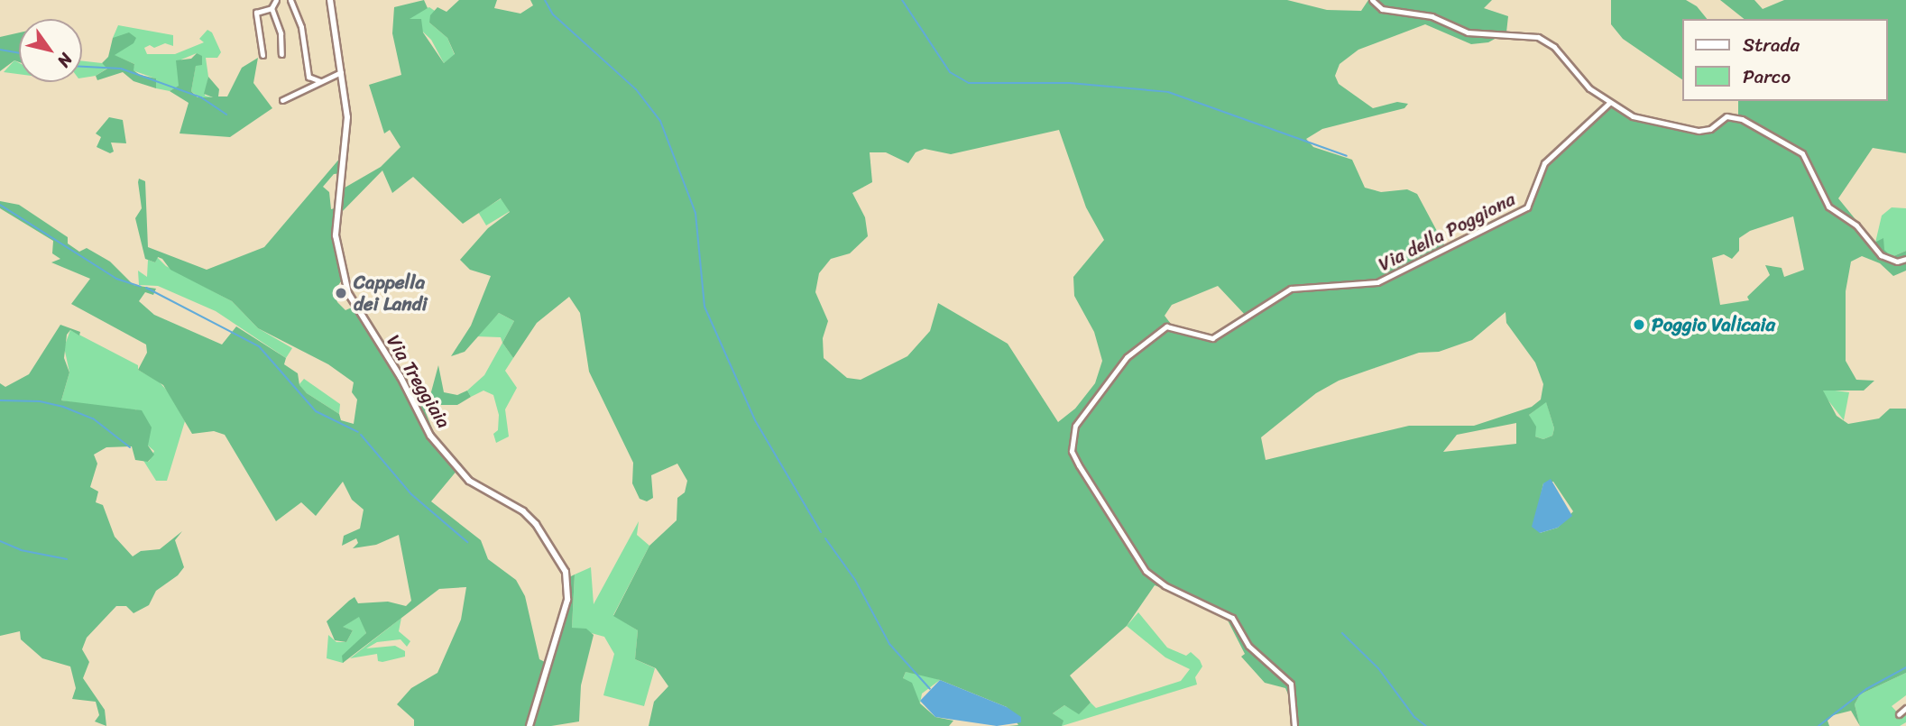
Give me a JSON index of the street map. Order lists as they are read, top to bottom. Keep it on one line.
{"streets":{"street":["Via della Poggiona","Via Treggiaia"]},"places":["Cappella dei Landi","Poggio Valicaia"],"legend":["Strada","Parco"],"north":"bottom right"}
